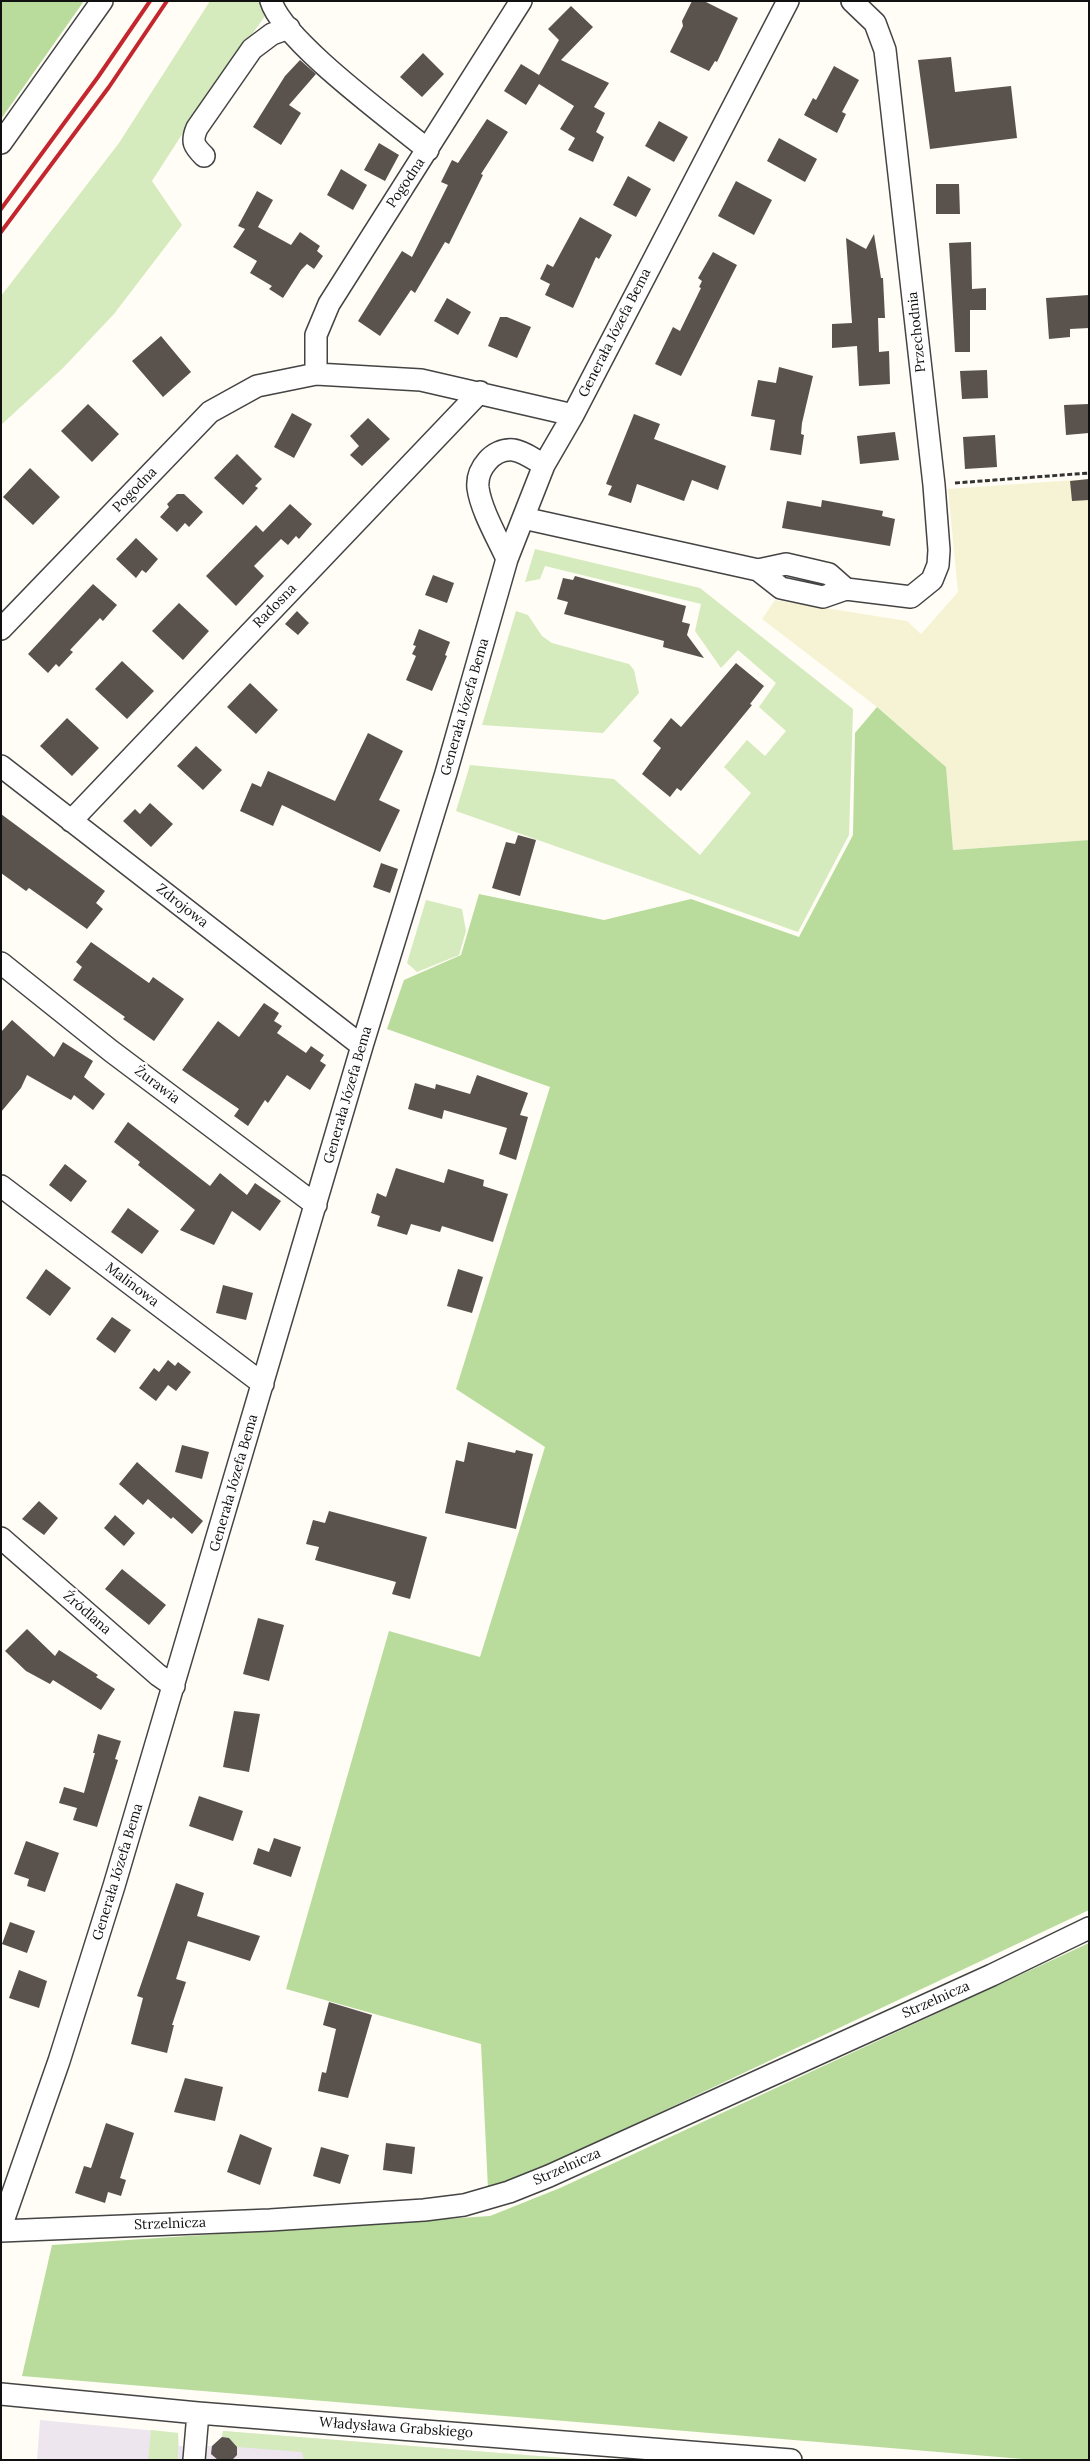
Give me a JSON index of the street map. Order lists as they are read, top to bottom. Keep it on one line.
{"streets":{"street":["Pogodna","Przechodnia","Generała Józefa Bema","Radosna","Zdrojowa","Żurawia","Malinowa","Źródlana","Strzelnicza","Władysława Grabskiego"]},"crossings":[["Pogodna","Generała Józefa Bema"],["Pogodna","Radosna"],["Przechodnia","Generała Józefa Bema"],["Generała Józefa Bema","Zdrojowa"],["Generała Józefa Bema","Żurawia"],["Generała Józefa Bema","Malinowa"],["Generała Józefa Bema","Źródlana"],["Radosna","Zdrojowa"]]}
